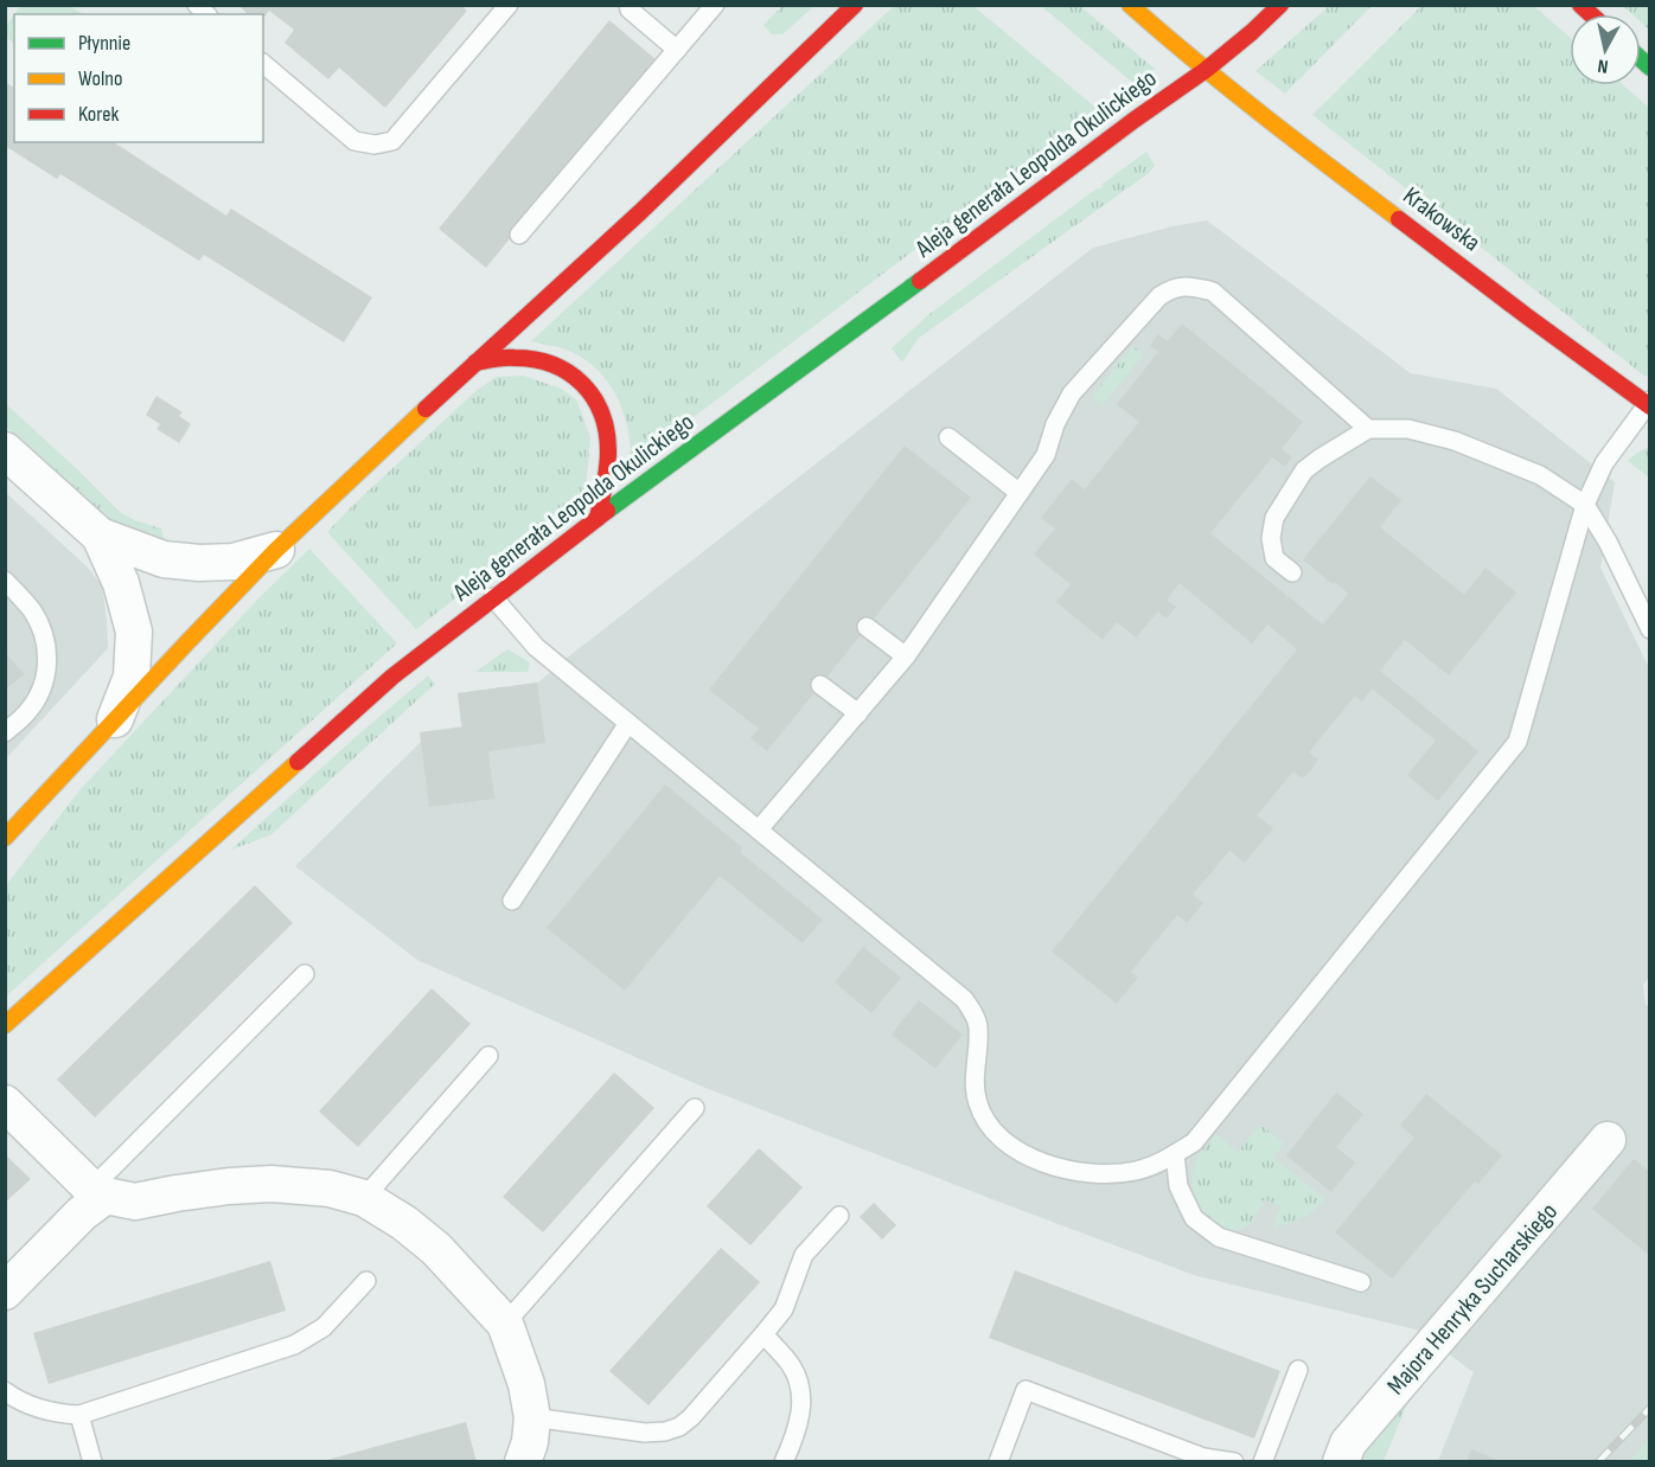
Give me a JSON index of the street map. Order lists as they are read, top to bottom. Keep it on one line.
{"streets":{"main road":["Aleja generała Leopolda Okulickiego","Krakowska"],"street":["Majora Henryka Sucharskiego"]},"crossings":[["Aleja generała Leopolda Okulickiego","Krakowska"]],"legend":["Płynnie","Wolno","Korek"],"north":"bottom"}
